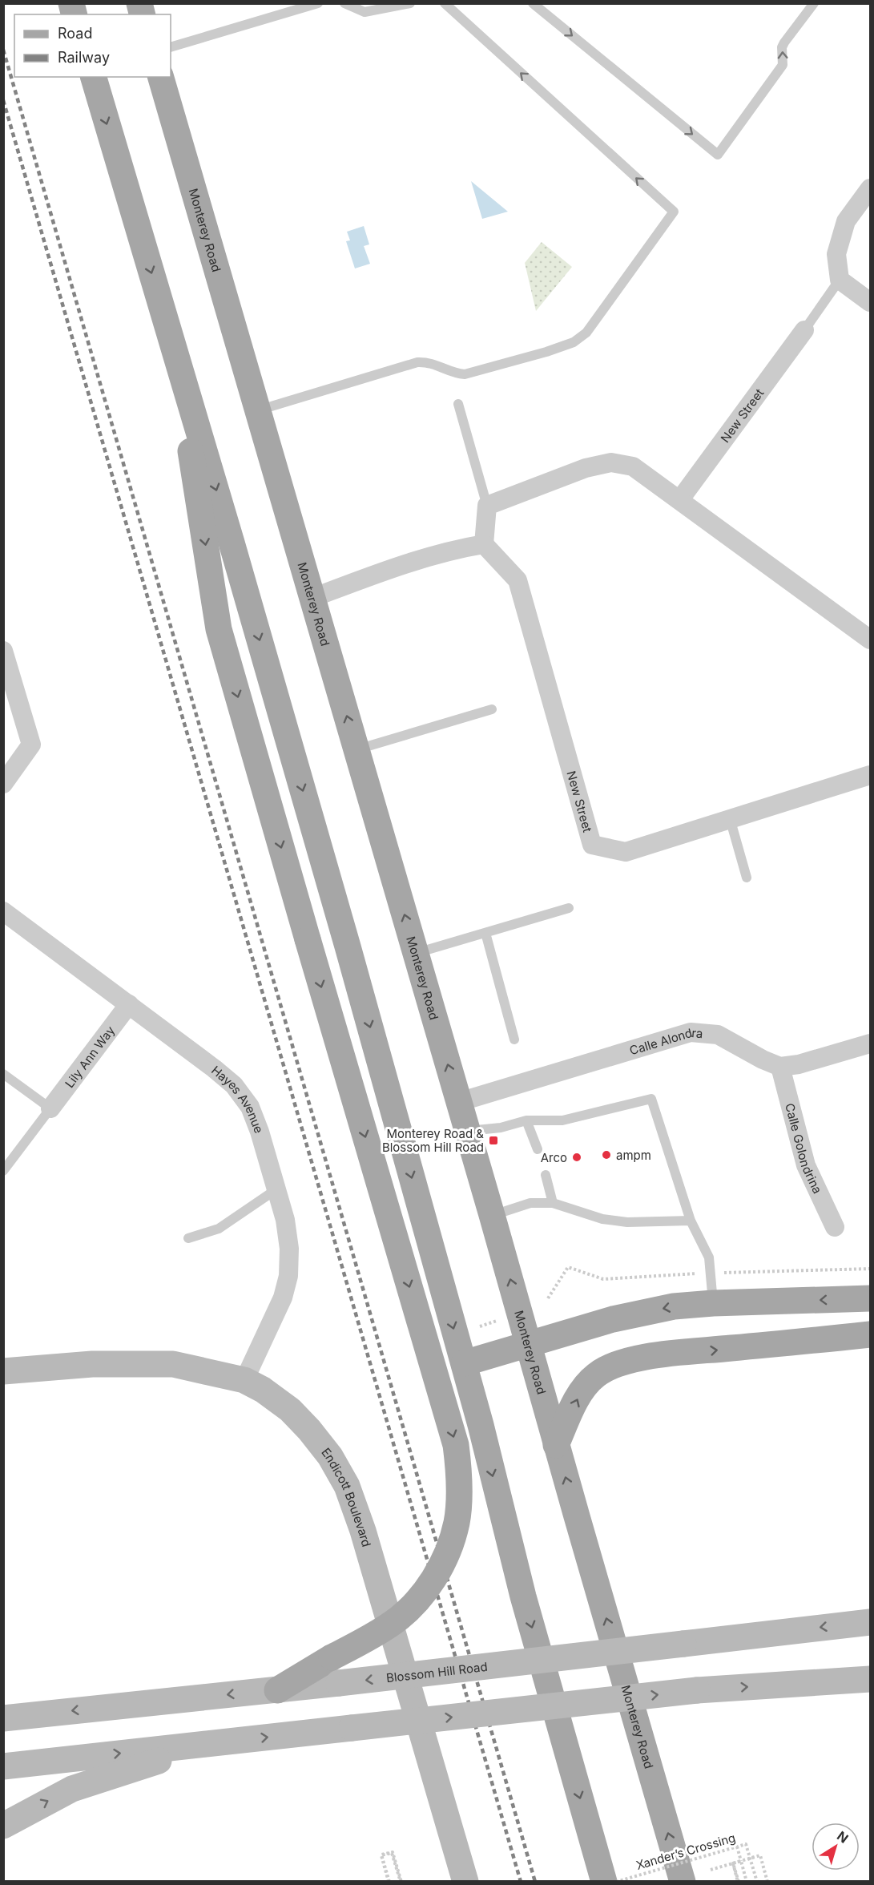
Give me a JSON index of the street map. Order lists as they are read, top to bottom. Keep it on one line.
{"streets":{"main road":["Monterey Road","Endicott Boulevard","Blossom Hill Road"],"street":["New Street","Calle Alondra","Lily Ann Way","Hayes Avenue","Calle Golondrina"],"path":["Xander’s Crossing"]},"crossings":[["Monterey Road","Calle Alondra"],["Calle Alondra","Calle Golondrina"],["Lily Ann Way","Hayes Avenue"],["Hayes Avenue","Endicott Boulevard"]],"places":{"transit":["Monterey Road & Blossom Hill Road"],"other":["ampm","Arco"]},"legend":["Road","Railway"],"north":"top right"}
